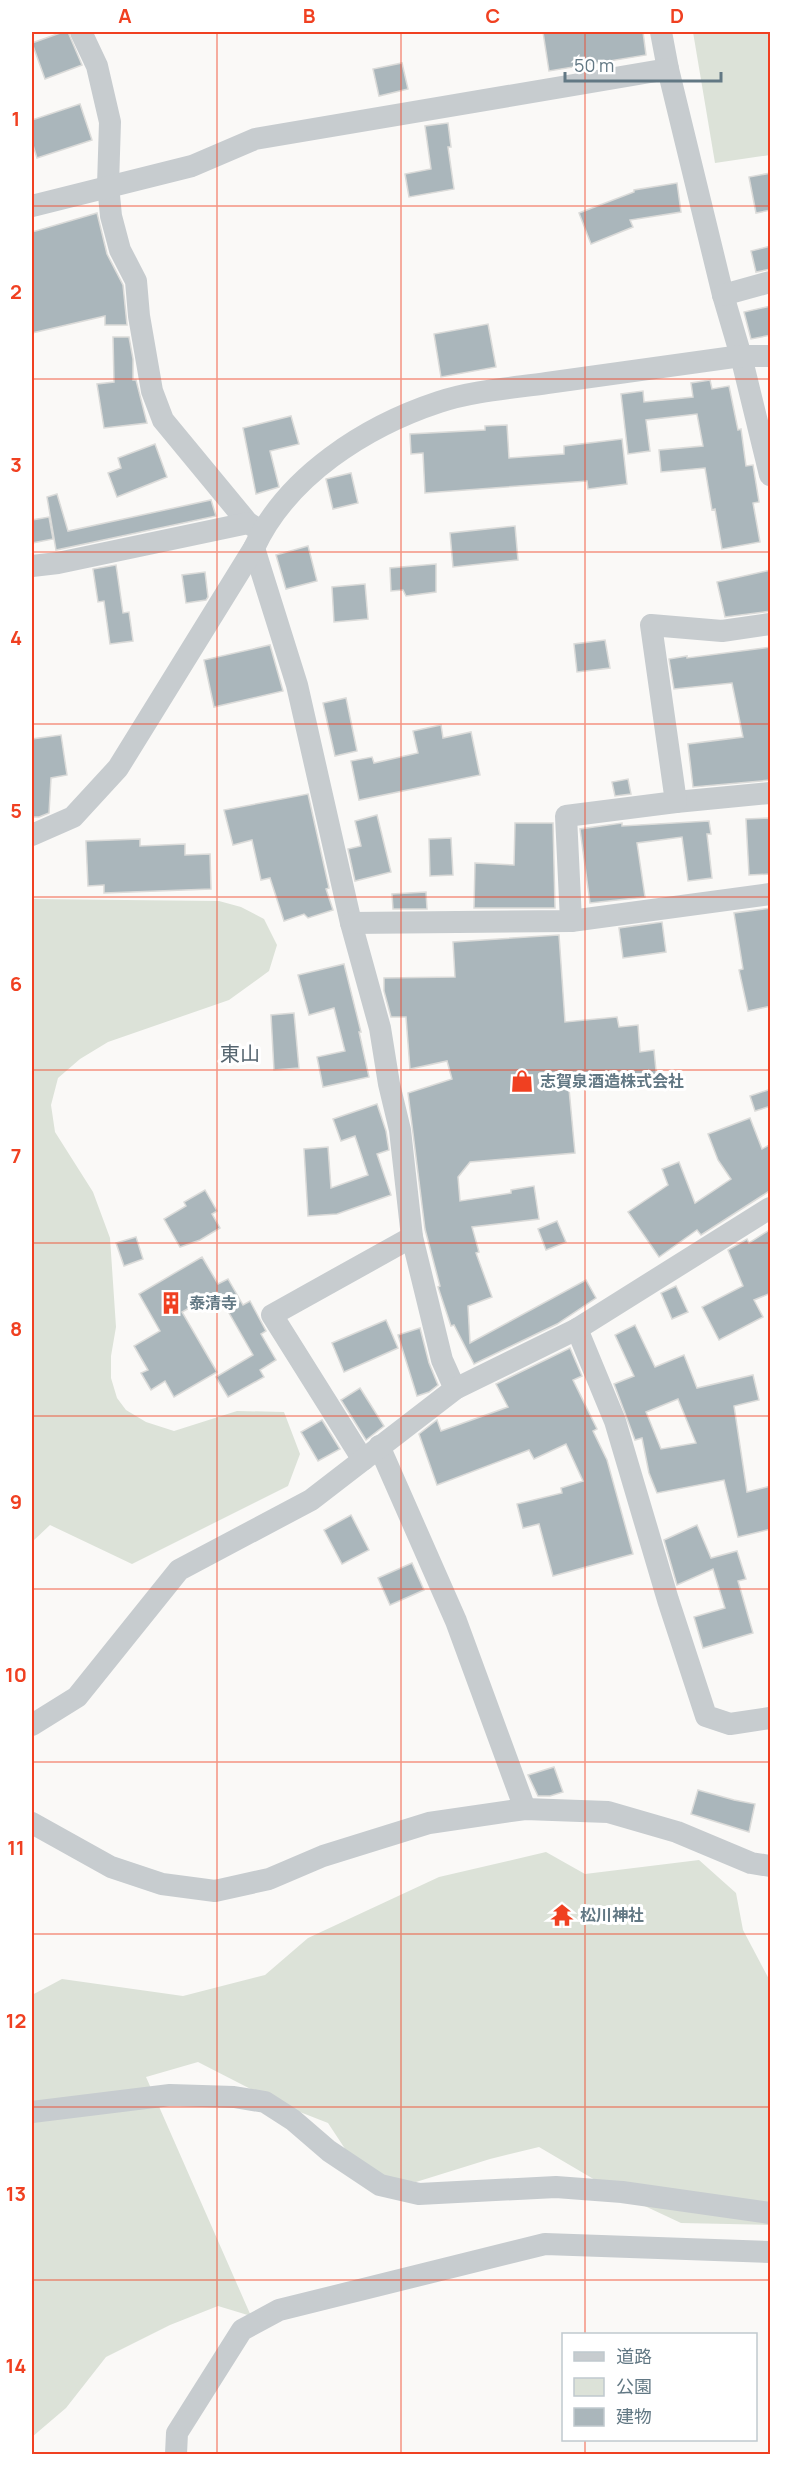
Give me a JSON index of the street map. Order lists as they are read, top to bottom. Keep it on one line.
{"districts":["東山"],"places":{"shop":["志賀泉酒造株式会社"],"building":["泰清寺"],"temple":["松川神社"]},"legend":["道路","公園","建物"],"scale_bar":"50 m","grid":{"columns":["A","B","C","D"],"rows":["1","2","3","4","5","6","7","8","9","10","11","12","13","14"]}}
